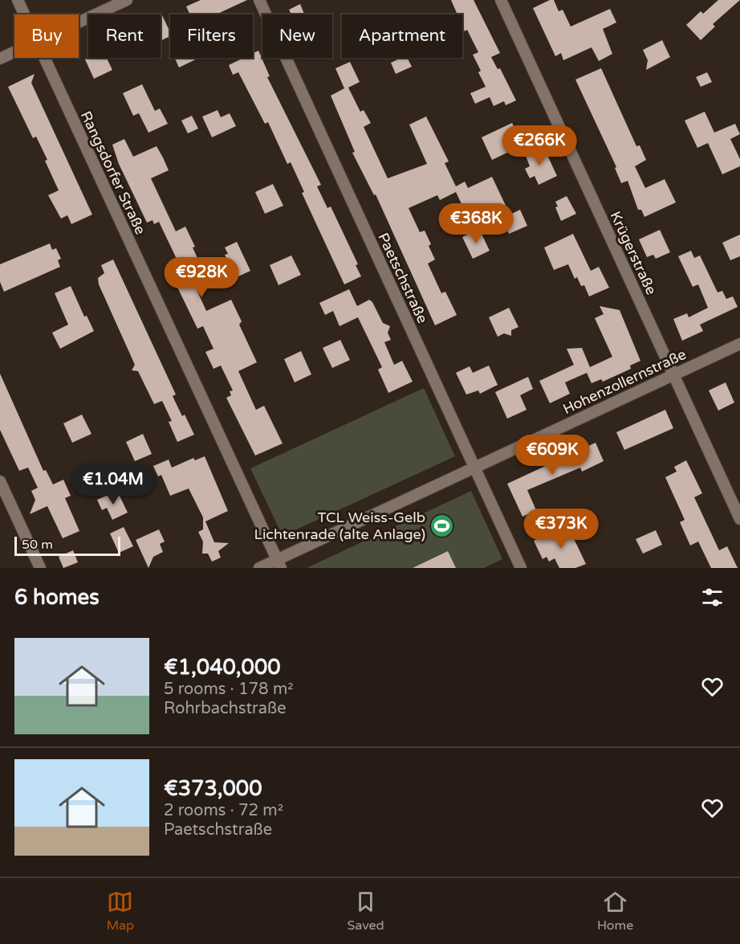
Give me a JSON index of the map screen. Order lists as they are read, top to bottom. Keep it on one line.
{"streets":{"street":["Rangsdorfer Straße","Krügerstraße","Paetschstraße","Hohenzollernstraße"]},"crossings":[["Rangsdorfer Straße","Hohenzollernstraße"],["Krügerstraße","Hohenzollernstraße"],["Paetschstraße","Hohenzollernstraße"]],"places":{"sports":["TCL Weiss-Gelb Lichtenrade (alte Anlage)"]},"scale_bar":"50 m","page":{"chip":["Buy","Rent","Filters","New","Apartment"],"price":["€266K","€368K","€928K","€609K","€1.04M","€373K"],"scale":"50 m","heading":"6 homes","list":[{"name":"€1,040,000","note":"5 rooms · 178 m² · Rohrbachstraße"},{"name":"€373,000","note":"2 rooms · 72 m² · Paetschstraße"}],"tabs":["Map","Saved","Home"]}}
